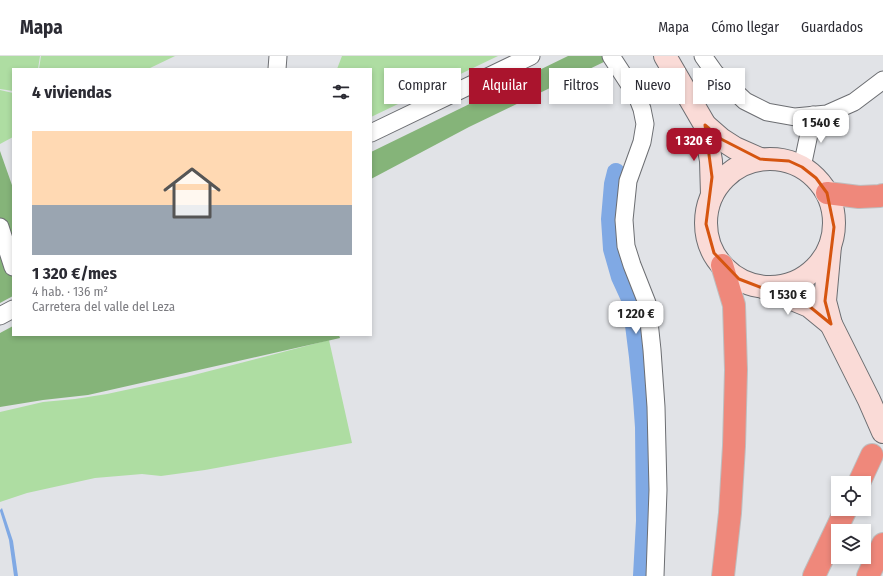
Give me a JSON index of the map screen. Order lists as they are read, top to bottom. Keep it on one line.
{"page":{"header":"Mapa","nav":["Mapa","Cómo llegar","Guardados"],"chip":["Comprar","Alquilar","Filtros","Nuevo","Piso"],"heading":"4 viviendas","price":["1 540 €","1 320 €","1 530 €","1 220 €"],"list":[{"name":"1 320 €/mes","note":"4 hab. · 136 m² · Carretera del valle del Leza"}]}}
